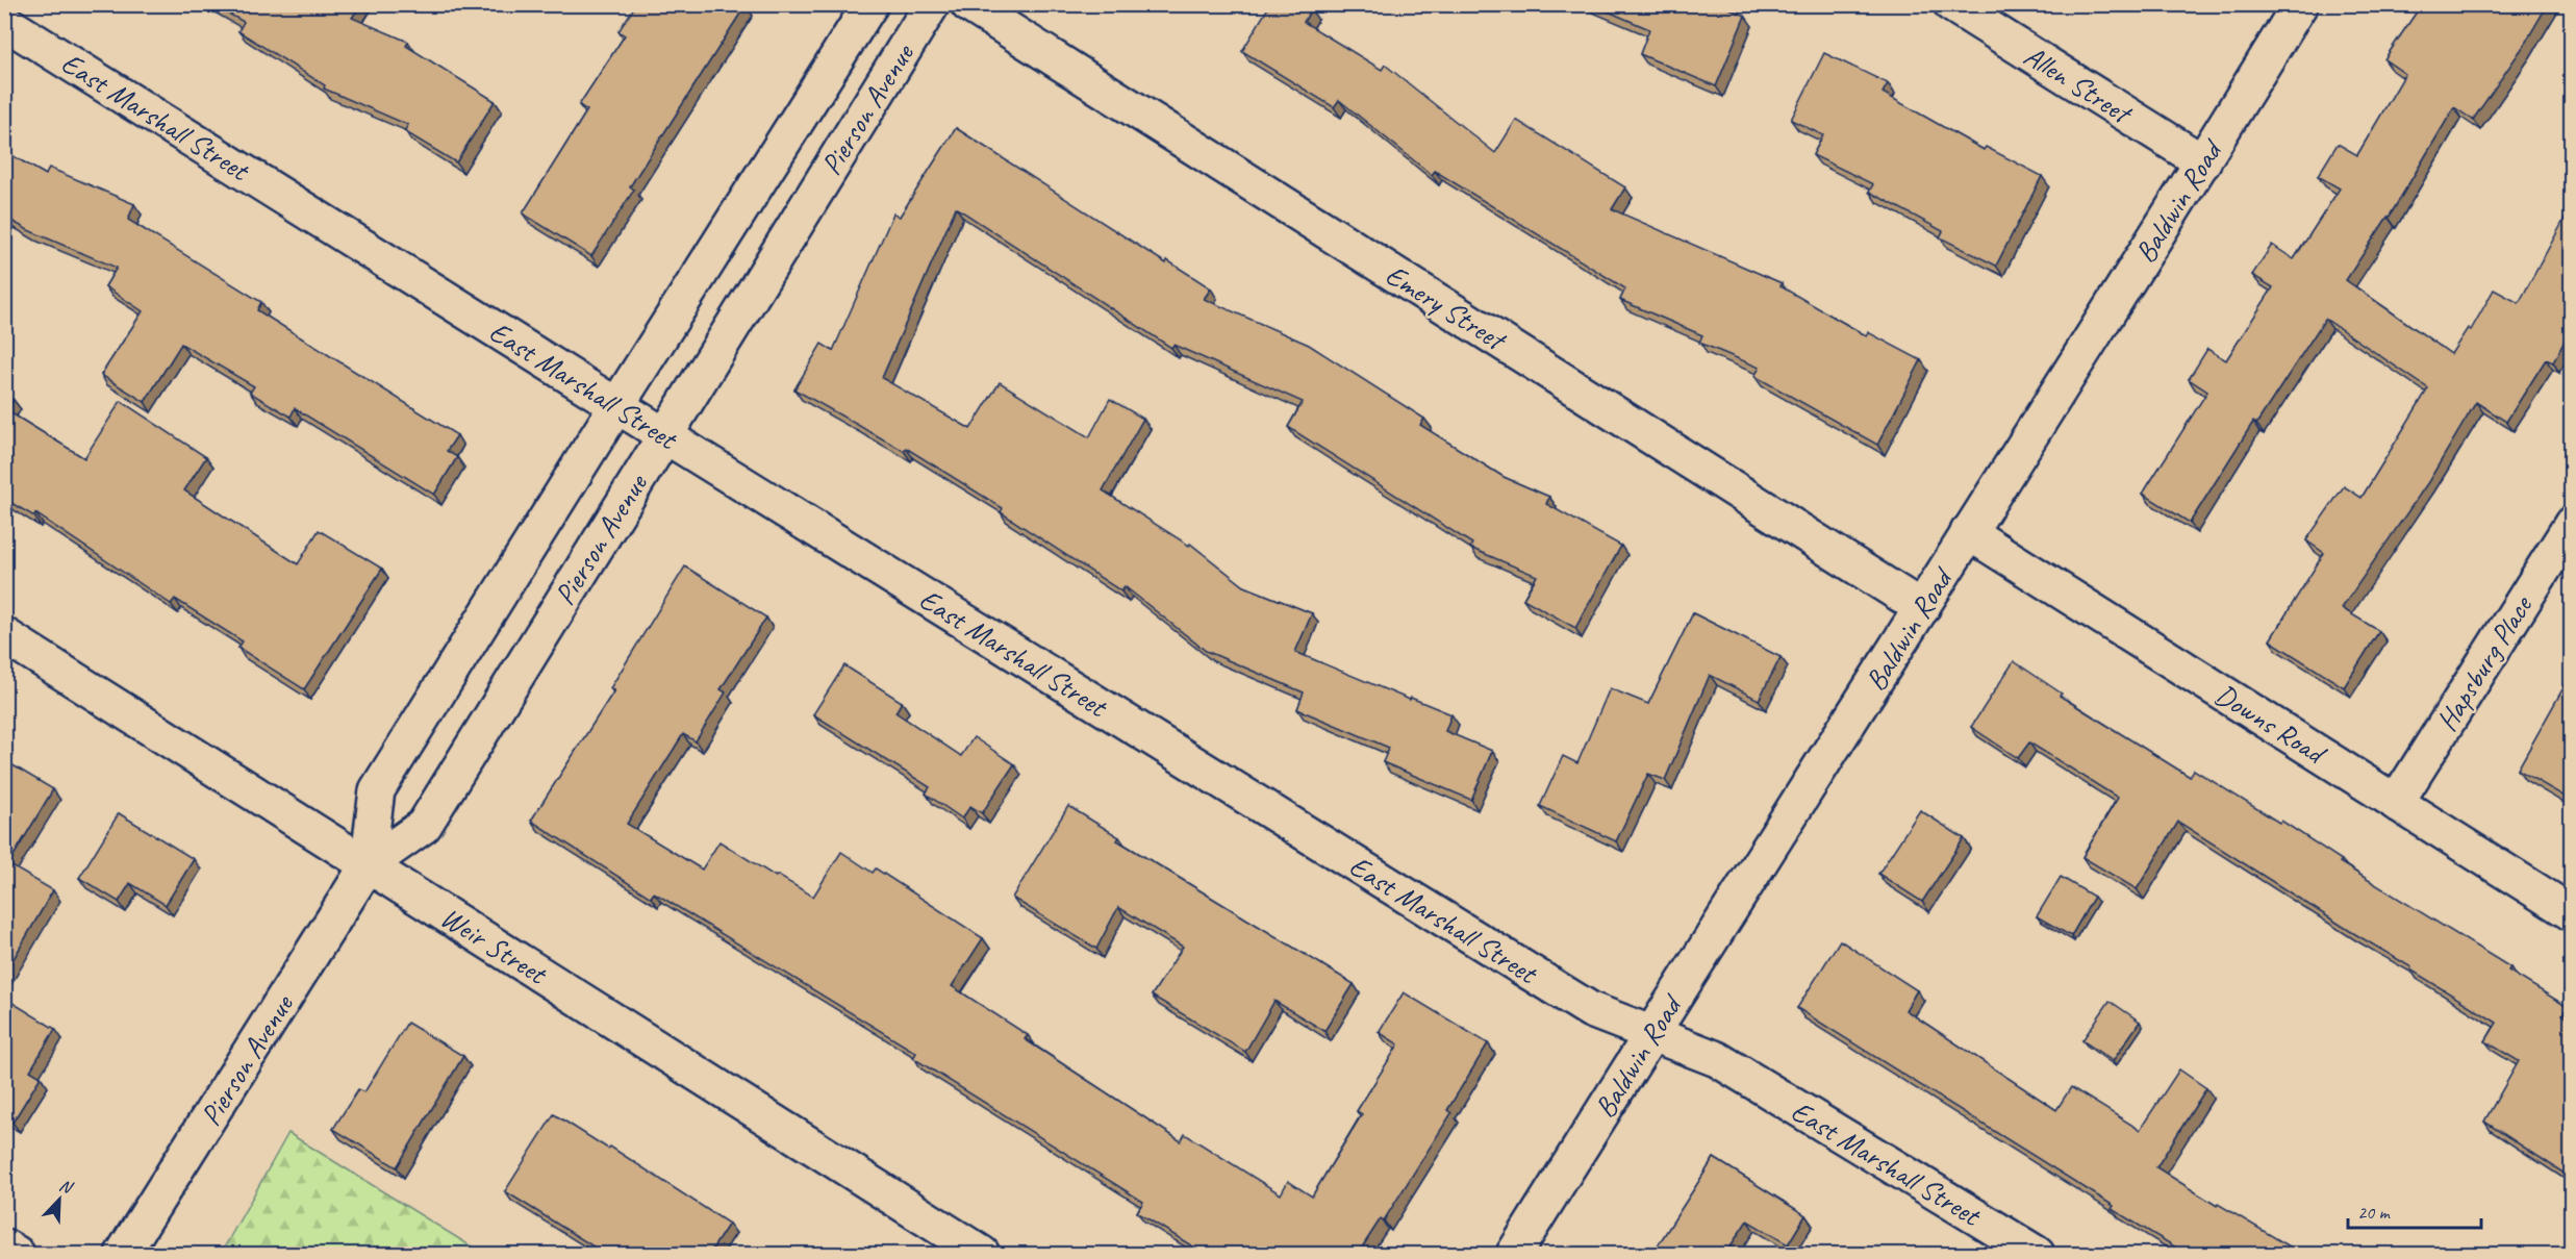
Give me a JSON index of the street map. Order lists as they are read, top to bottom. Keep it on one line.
{"streets":{"street":["Allen Street","Pierson Avenue","East Marshall Street","Baldwin Road","Emery Street","Hapsburg Place","Downs Road","Weir Street"]},"crossings":[["Allen Street","Baldwin Road"],["Pierson Avenue","East Marshall Street"],["Pierson Avenue","Weir Street"],["East Marshall Street","Baldwin Road"],["Baldwin Road","Emery Street"],["Baldwin Road","Downs Road"],["Hapsburg Place","Downs Road"]],"scale_bar":"20 m","north":"top right"}
